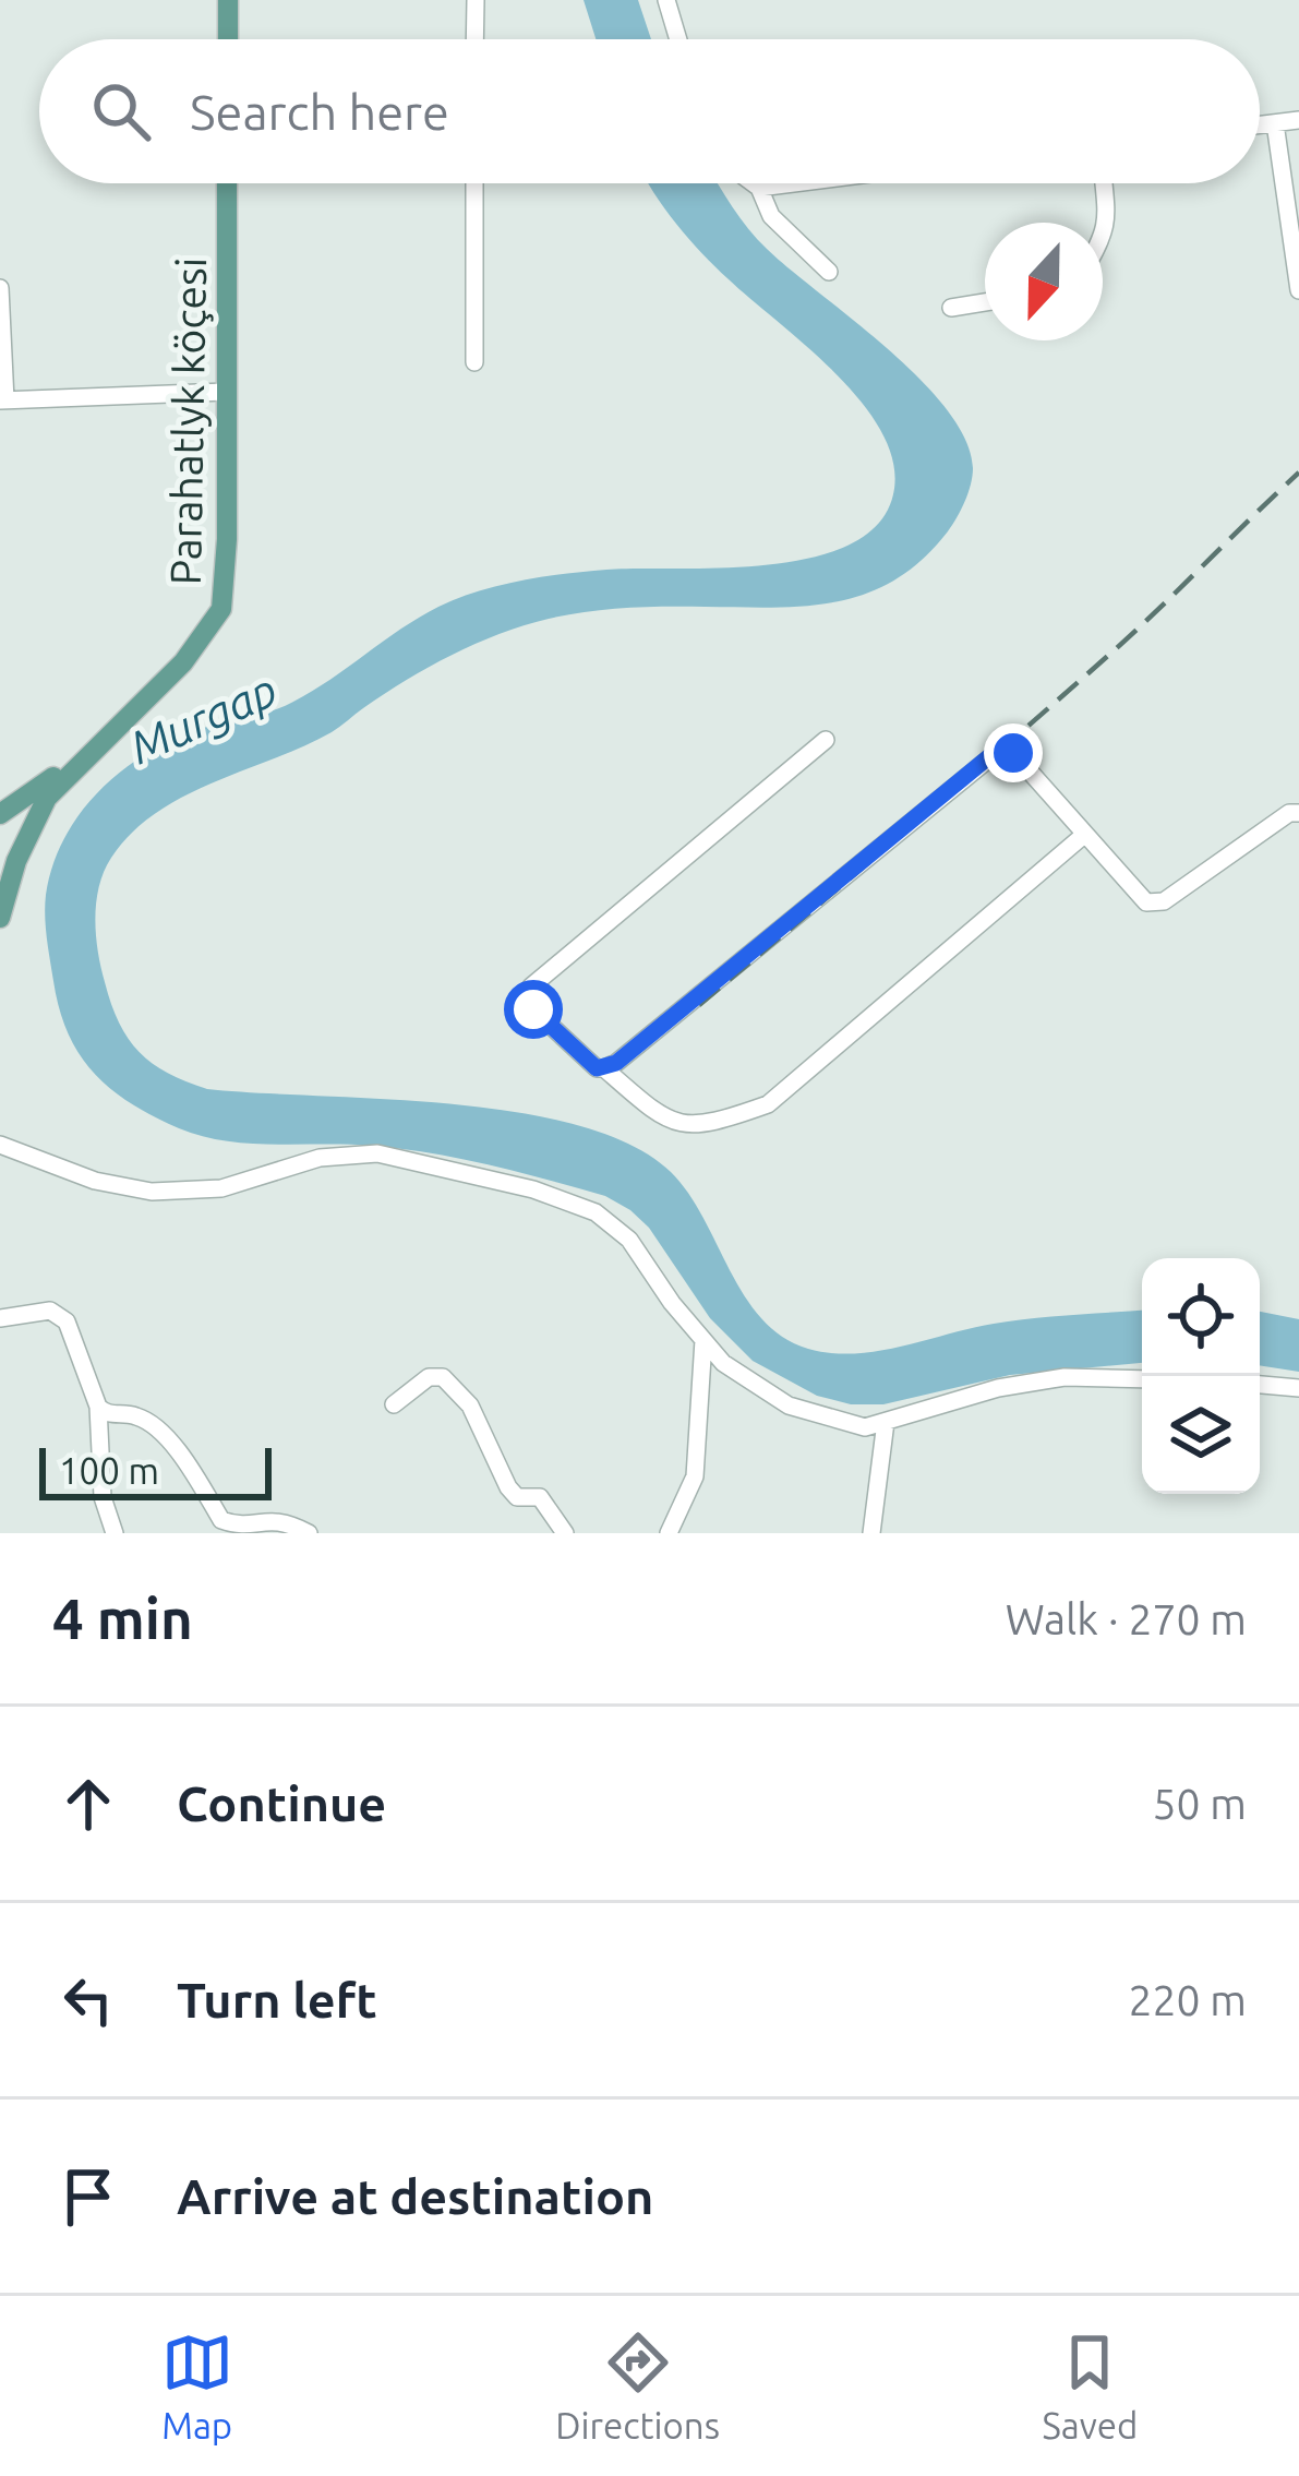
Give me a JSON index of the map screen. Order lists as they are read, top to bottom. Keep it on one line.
{"streets":{"main road":["Parahatlyk köçesi"]},"water":["Murgap"],"scale_bar":"100 m","north":"bottom","page":{"search":"Search here","scale":"100 m","heading":["4 min","Walk · 270 m"],"list":[["Continue","50 m"],["Turn left","220 m"],"Arrive at destination"],"nav":["Map","Directions","Saved"]}}
